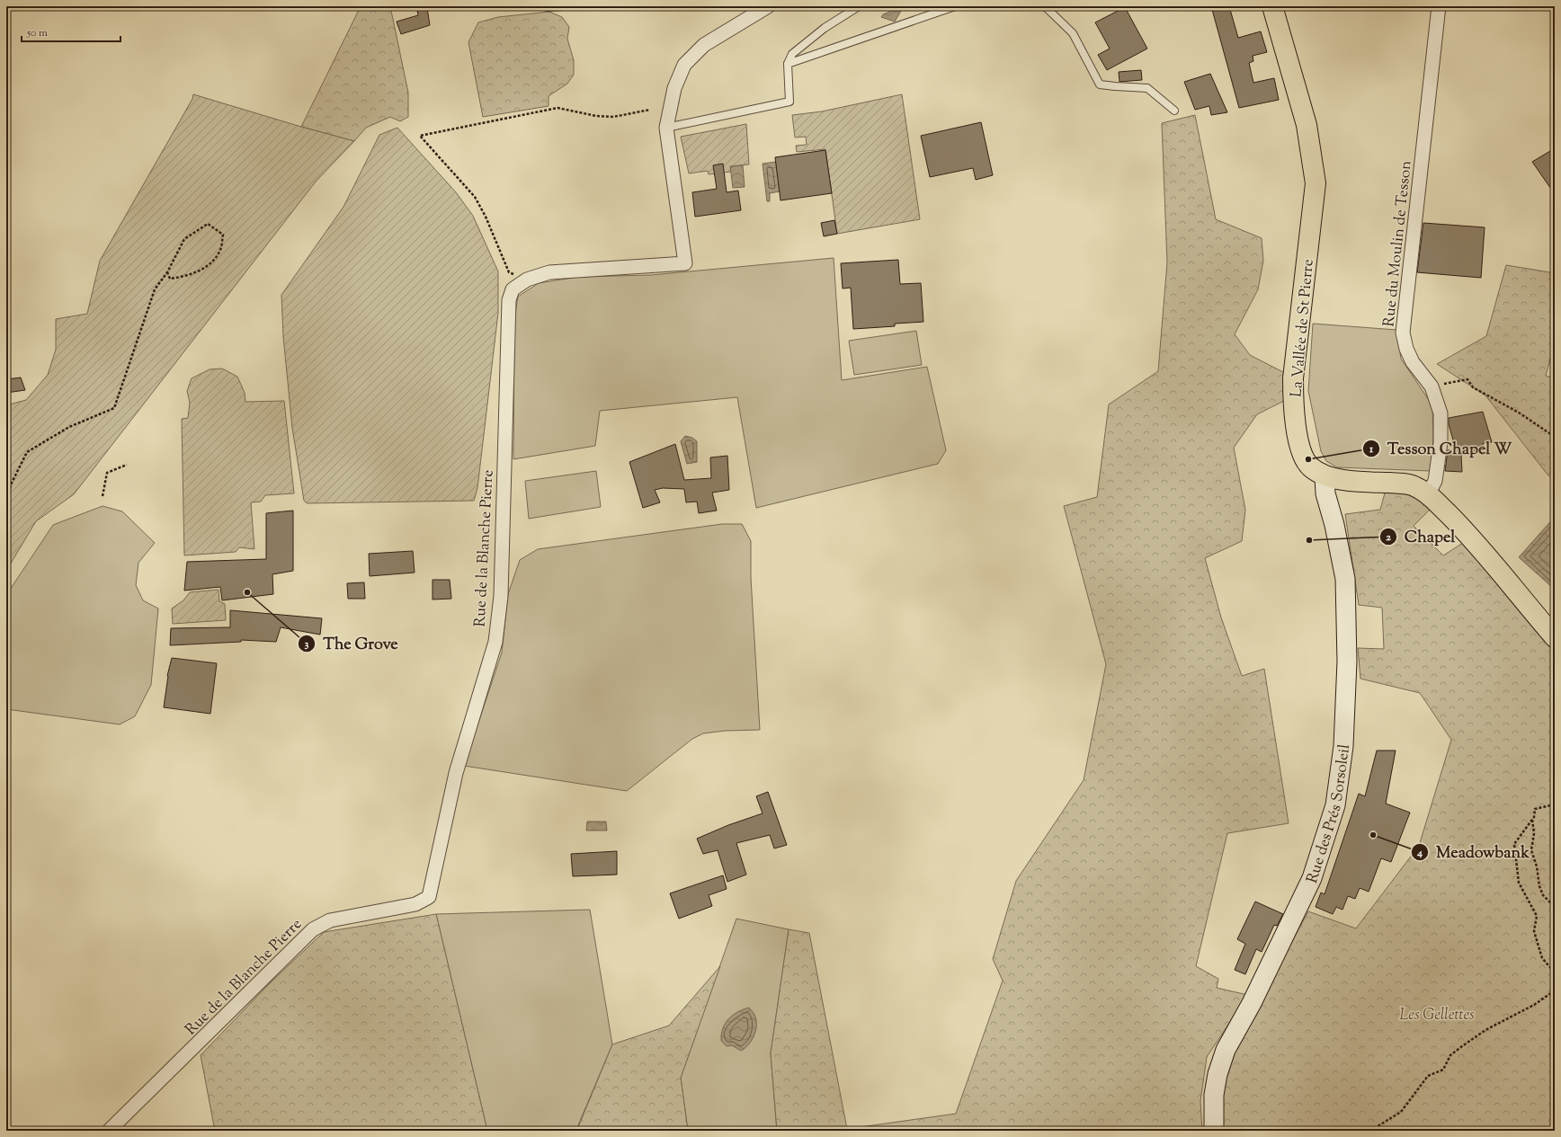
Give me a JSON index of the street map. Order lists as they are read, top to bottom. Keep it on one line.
{"streets":{"main road":["La Vallée de St Pierre","Rue des Prés Sorsoleil"],"street":["Rue du Moulin de Tesson","Rue de la Blanche Pierre"]},"crossings":[["Rue du Moulin de Tesson","La Vallée de St Pierre"],["La Vallée de St Pierre","Rue des Prés Sorsoleil"]],"parks":["Les Gellettes"],"places":["Tesson Chapel W","Chapel","The Grove","Meadowbank"],"scale_bar":"50 m"}
